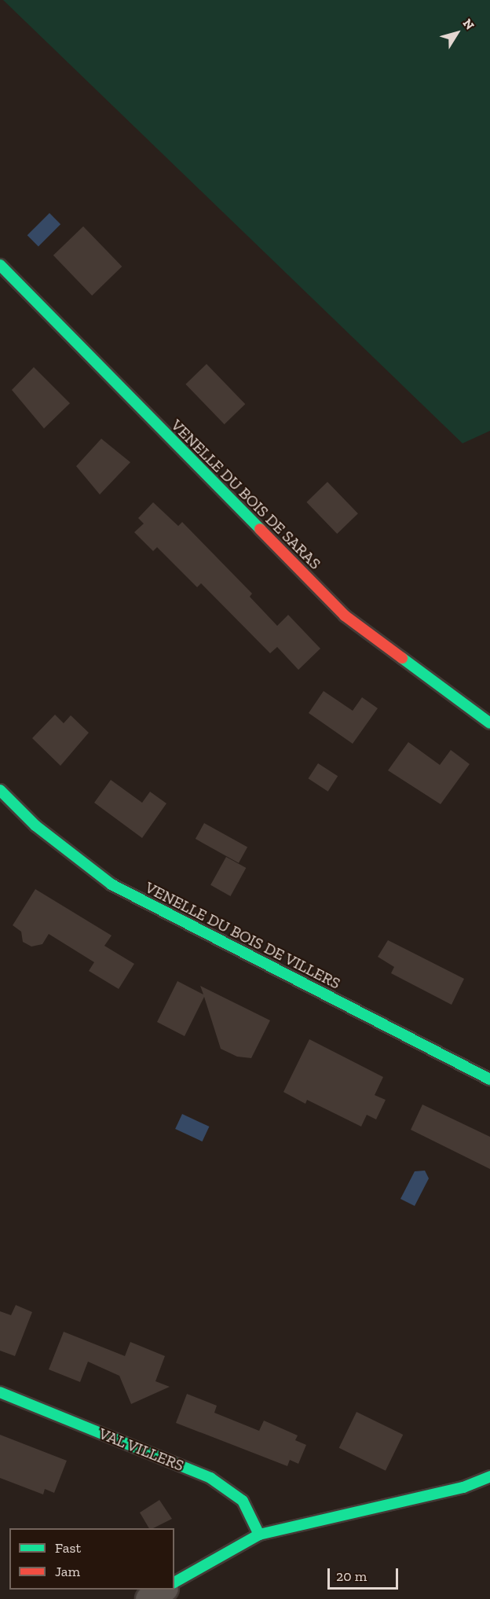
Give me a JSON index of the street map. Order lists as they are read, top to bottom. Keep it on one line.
{"streets":{"street":["VENELLE DU BOIS DE SARAS","VENELLE DU BOIS DE VILLERS","VAL VILLERS"]},"legend":["Fast","Jam"],"scale_bar":"20 m","north":"top right"}
